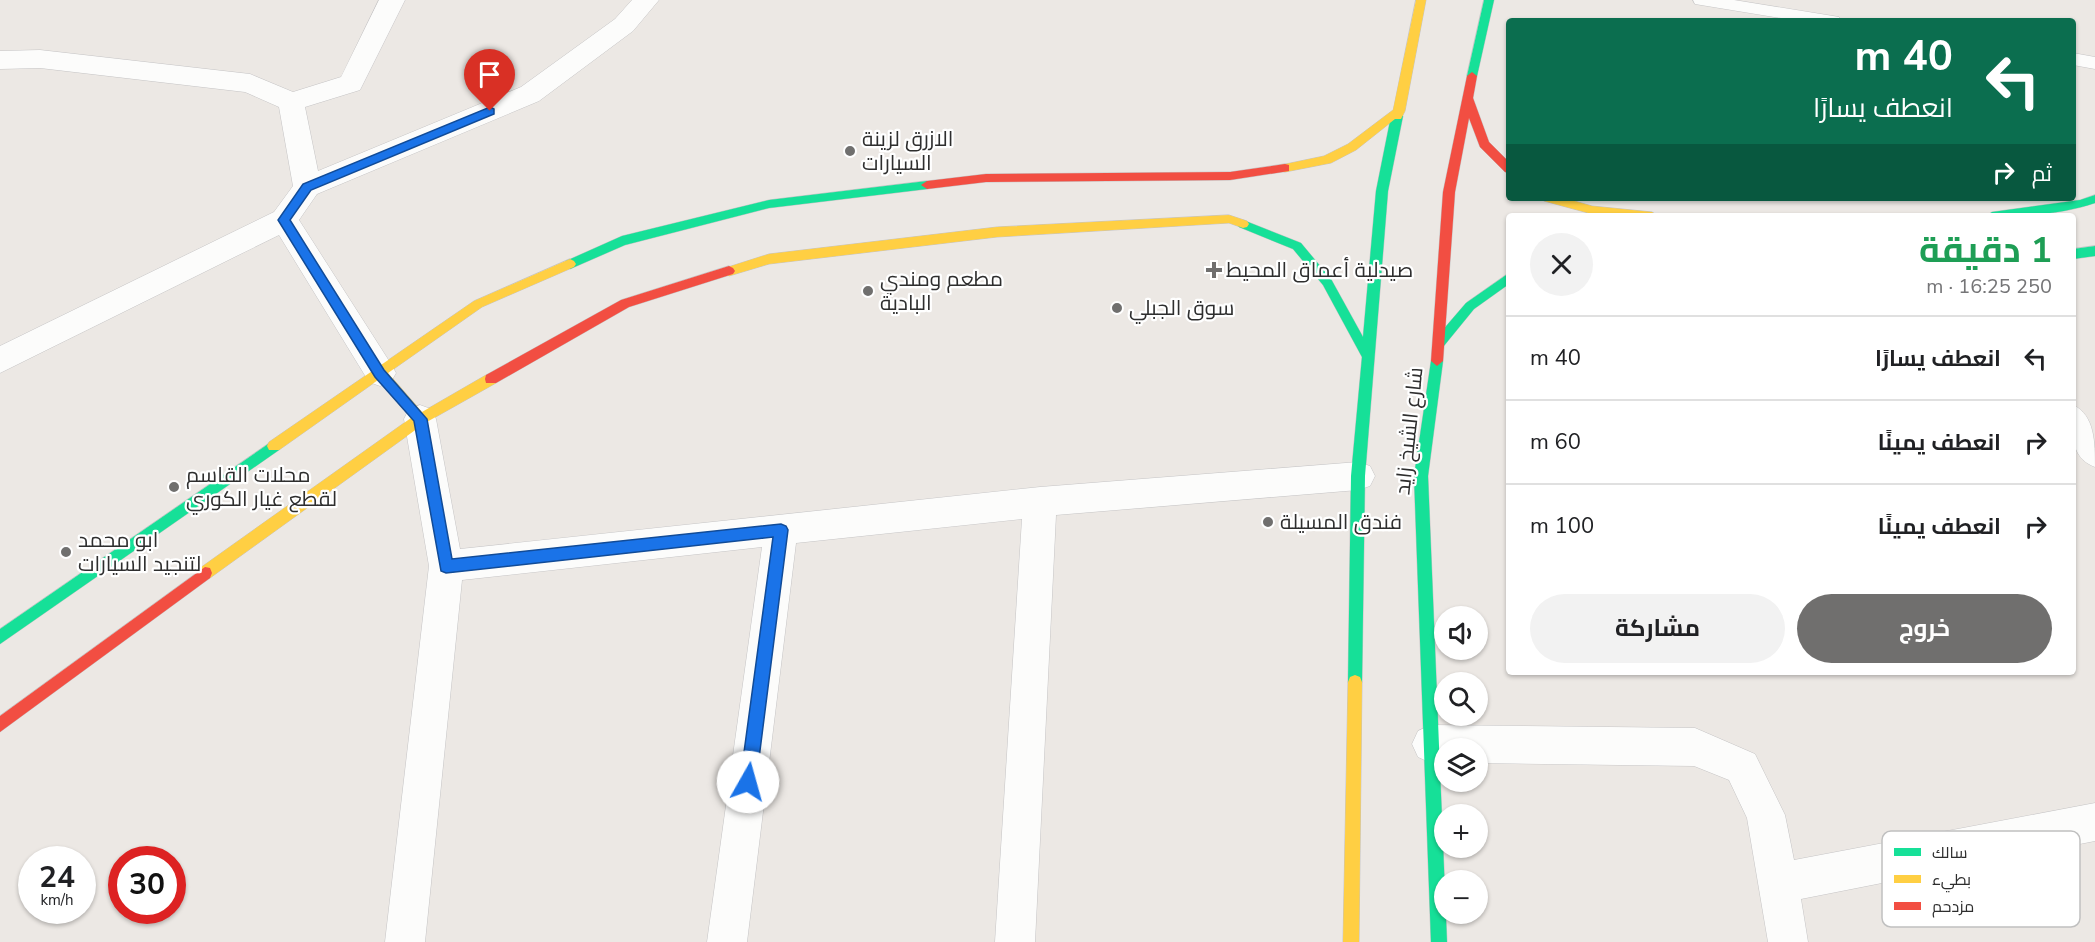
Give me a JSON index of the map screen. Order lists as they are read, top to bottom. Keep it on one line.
{"streets":{"main road":["شارع الشيخ زايد"]},"places":{"other":["الازرق لزينة السيارات","مطعم ومندي البادية","سوق الجبلي","محلات القاسم لقطع غيار الكوري","فندق المسيلة","ابو محمد لتنجيد السيارات"],"health":["صيدلية أعماق المحيط"]},"legend":["سالك","بطيء","مزدحم"],"page":{"turn":["40 m","انعطف يسارًا"],"then":"ثم","heading":["1 دقيقة","250 m · 16:25"],"list":[{"name":"انعطف يسارًا","value":"40 m"},{"name":"انعطف يمينًا","value":"60 m"},{"name":"انعطف يمينًا","value":"100 m"}],"buttons":["خروج","مشاركة"],"map_buttons":["+","−"],"speed":"24 km/h","limit":"30"}}
